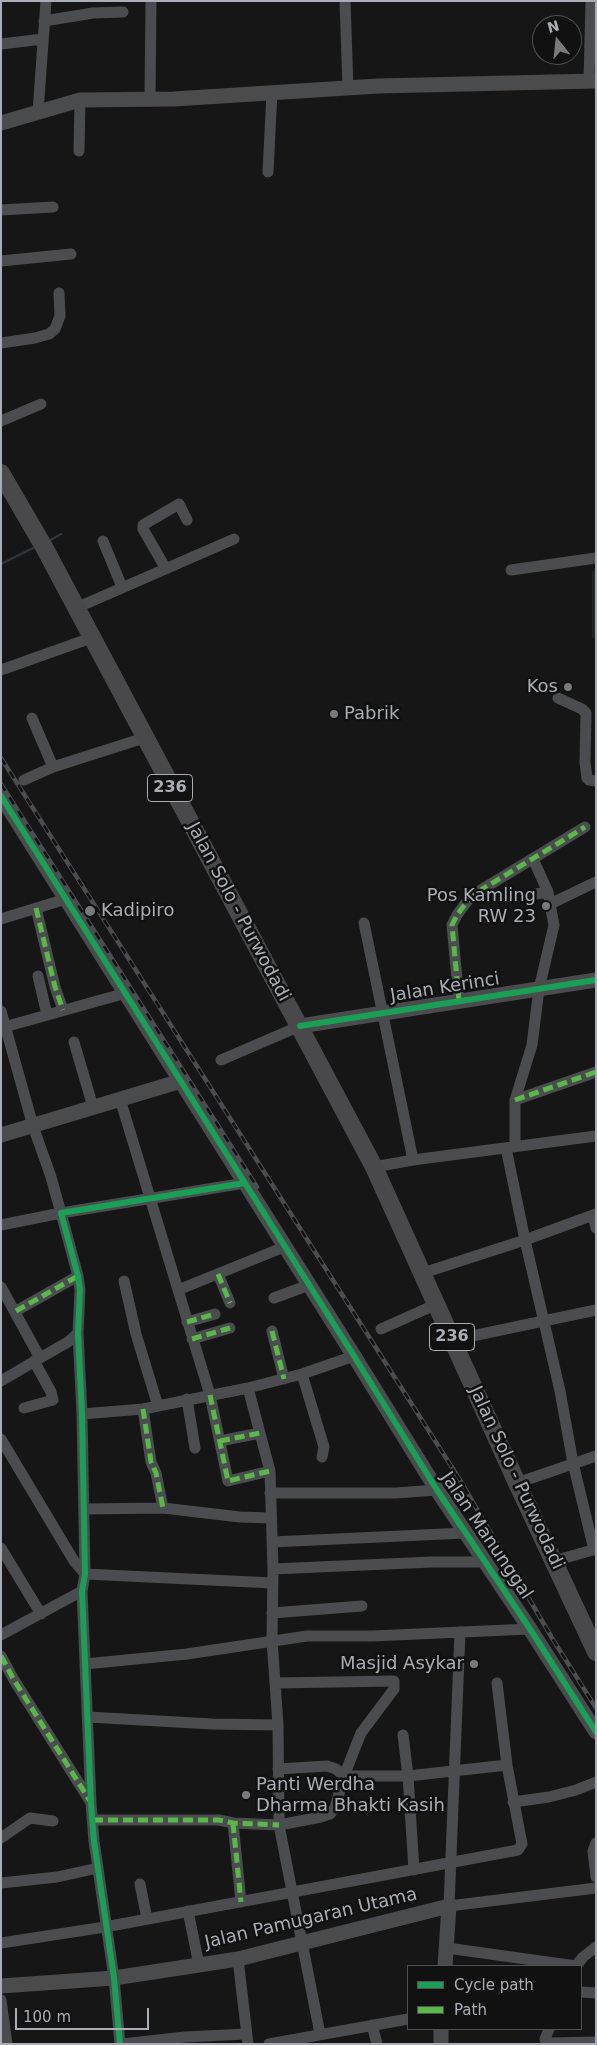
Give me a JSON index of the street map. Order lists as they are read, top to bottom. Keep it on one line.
{"streets":{"main road":["236","Jalan Solo - Purwodadi"],"street":["Jalan Kerinci","Jalan Manunggal","Jalan Pamugaran Utama"]},"crossings":[["Jalan Solo - Purwodadi","Jalan Kerinci"]],"places":["Kos","Pabrik","Pos Kamling RW 23","Kadipiro","Masjid Asykar","Panti Werdha Dharma Bhakti Kasih"],"legend":["Cycle path","Path"],"scale_bar":"100 m","north":"top"}
